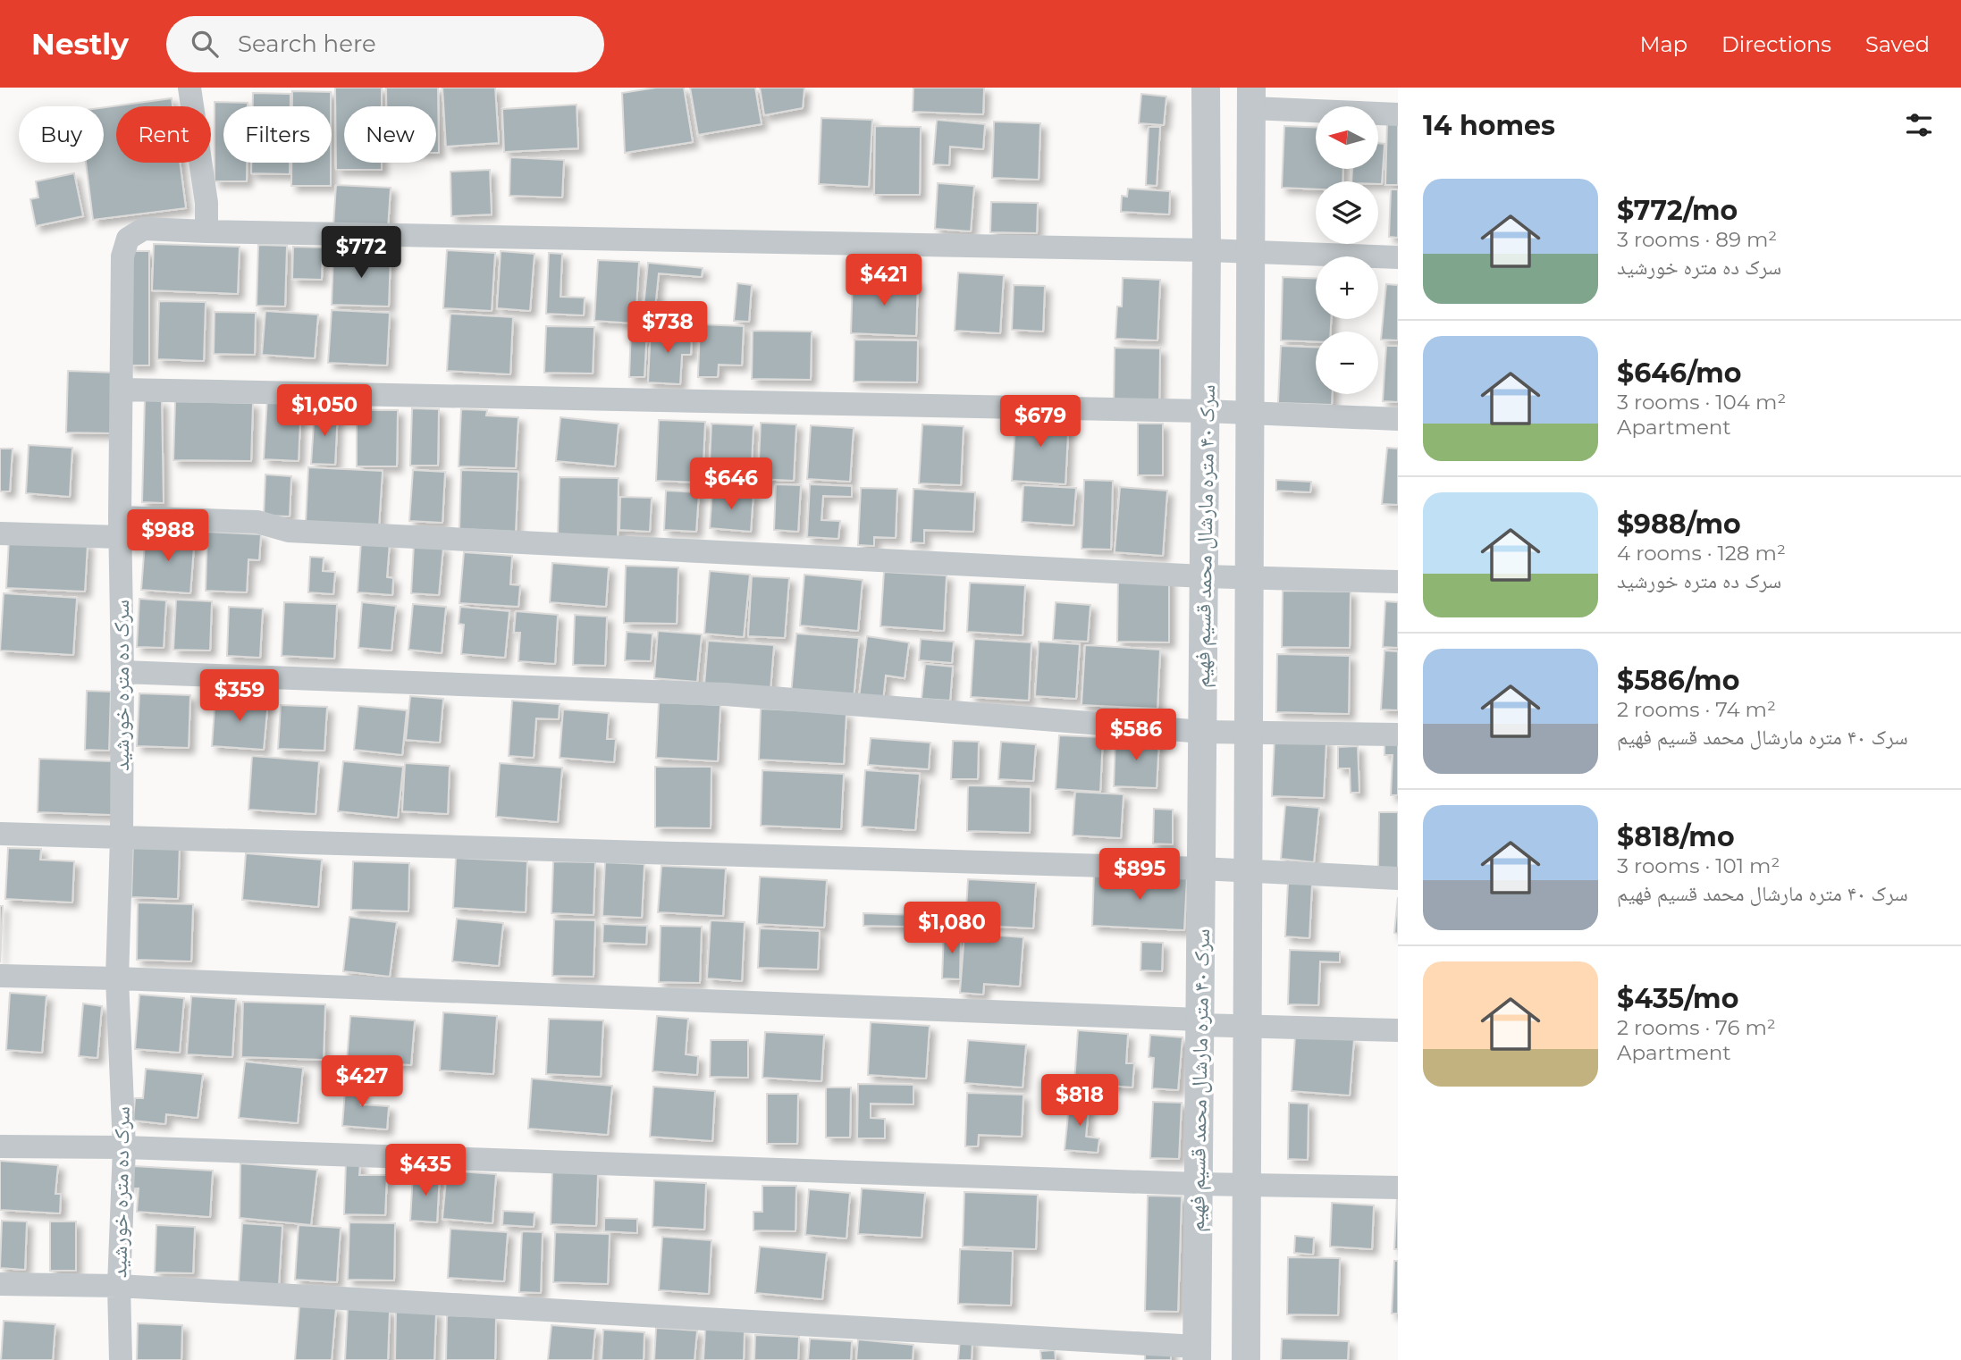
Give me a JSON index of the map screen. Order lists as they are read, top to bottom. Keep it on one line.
{"streets":{"street":["سرک ۴۰ متره مارشال محمد قسیم فهیم","سرک ده متره خورشید"]},"north":"left","page":{"header":"Nestly","search":"Search here","nav":["Map","Directions","Saved"],"heading":"14 homes","map_buttons":["+","−"],"chip":["Buy","Rent","Filters","New"],"list":[{"name":"$772/mo","note":"3 rooms · 89 m² · سرک ده متره خورشید"},{"name":"$646/mo","note":"3 rooms · 104 m² · Apartment"},{"name":"$988/mo","note":"4 rooms · 128 m² · سرک ده متره خورشید"},{"name":"$586/mo","note":"2 rooms · 74 m² · سرک ۴۰ متره مارشال محمد قسیم فهیم"},{"name":"$818/mo","note":"3 rooms · 101 m² · سرک ۴۰ متره مارشال محمد قسیم فهیم"},{"name":"$435/mo","note":"2 rooms · 76 m² · Apartment"}],"price":["$772","$421","$738","$1,050","$679","$646","$988","$359","$586","$895","$1,080","$427","$818","$435"]}}
